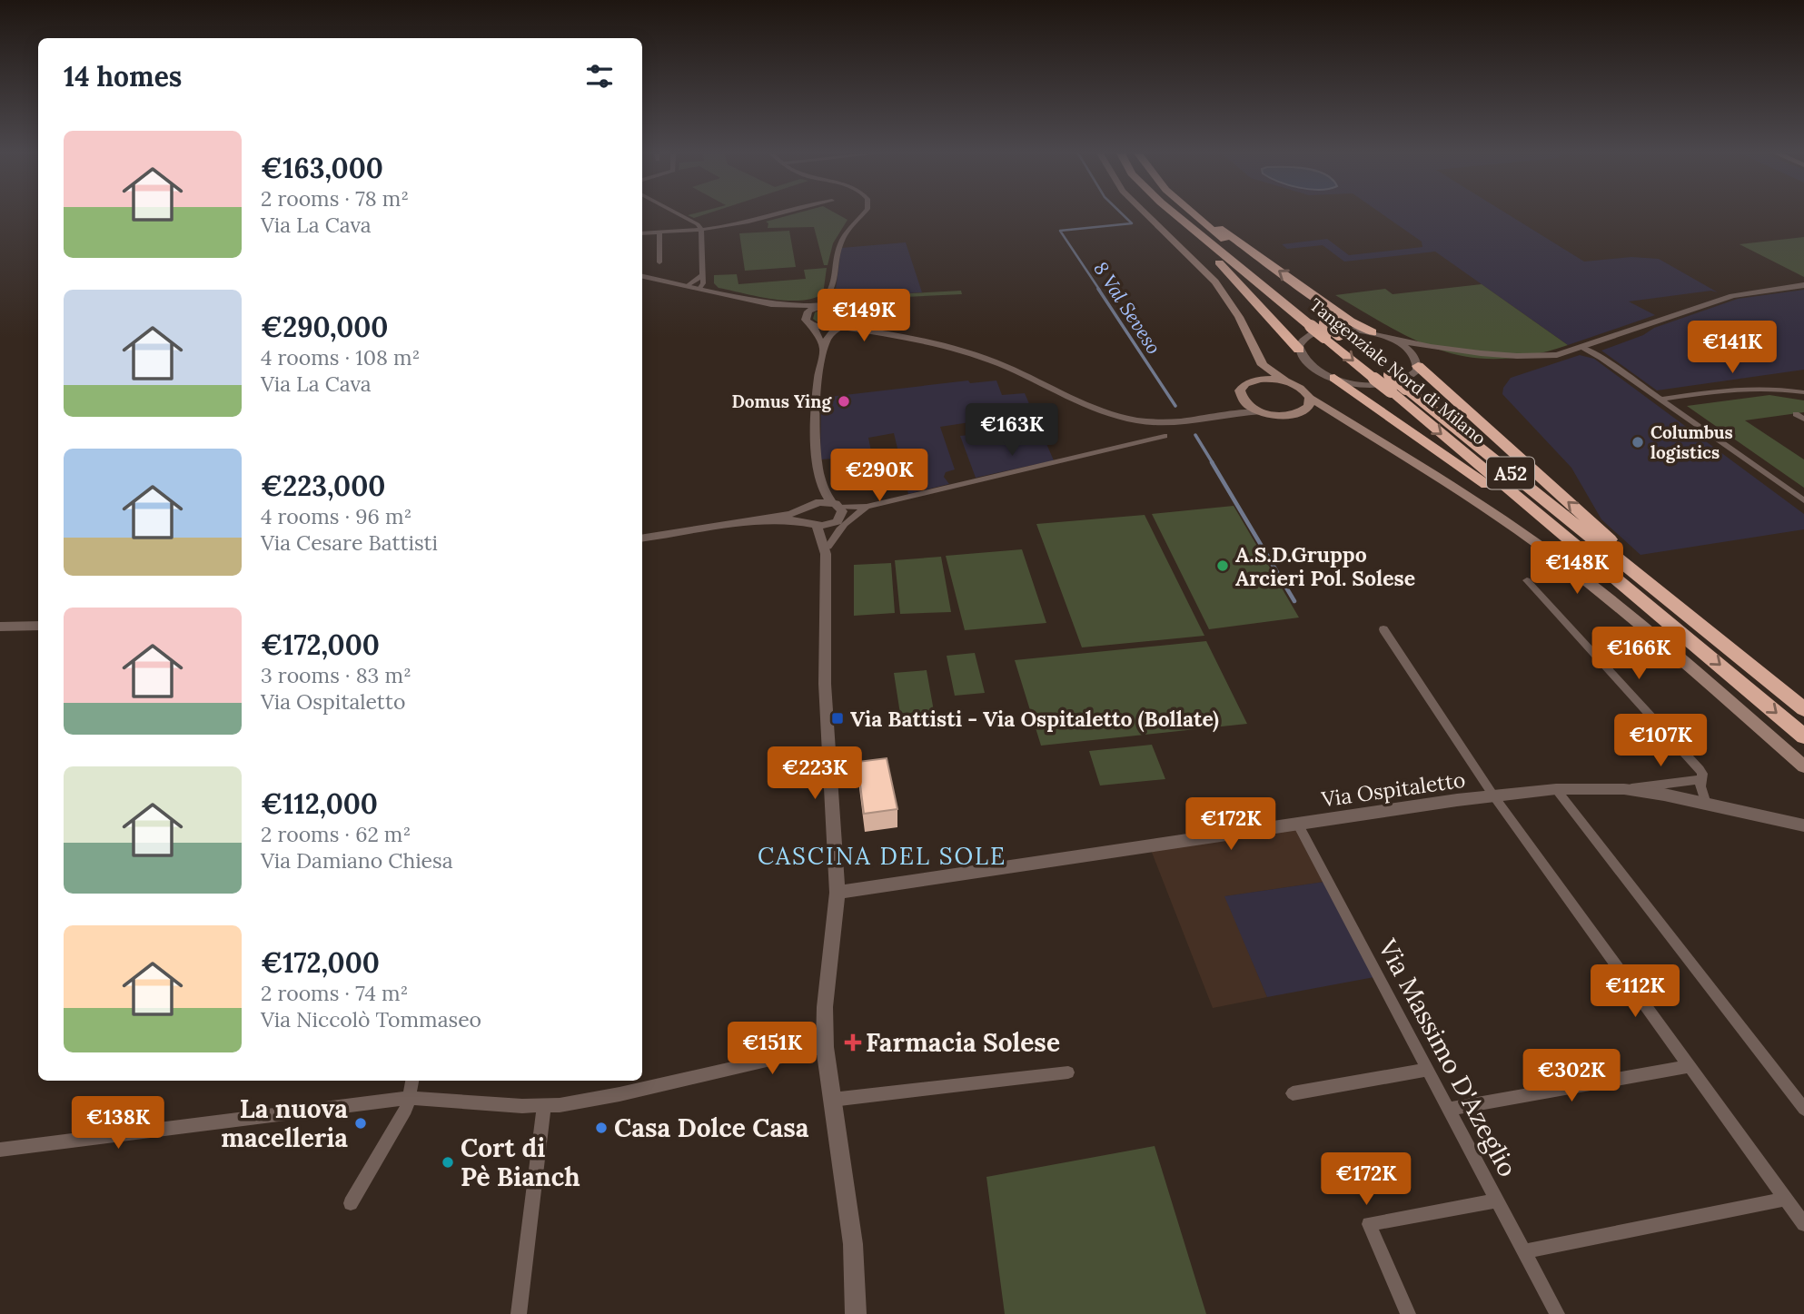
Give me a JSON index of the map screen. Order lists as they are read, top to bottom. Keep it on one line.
{"streets":{"highway":["Tangenziale Nord di Milano","A52"],"street":["Via Ospitaletto","Via Massimo D'Azeglio"]},"crossings":[["Via Ospitaletto","Via Massimo D'Azeglio"]],"districts":["CASCINA DEL SOLE"],"water":["8 Val Seveso"],"places":{"other":["Domus Ying","Columbus logistics","A.S.D.Gruppo Arcieri Pol. Solese","La nuova macelleria","Casa Dolce Casa","Cort di Pè Bianch"],"transit":["Via Battisti - Via Ospitaletto (Bollate)"],"health":["Farmacia Solese"]},"page":{"heading":"14 homes","list":[{"name":"€163,000","note":"2 rooms · 78 m² · Via La Cava"},{"name":"€290,000","note":"4 rooms · 108 m² · Via La Cava"},{"name":"€223,000","note":"4 rooms · 96 m² · Via Cesare Battisti"},{"name":"€172,000","note":"3 rooms · 83 m² · Via Ospitaletto"},{"name":"€112,000","note":"2 rooms · 62 m² · Via Damiano Chiesa"},{"name":"€172,000","note":"2 rooms · 74 m² · Via Niccolò Tommaseo"}],"price":["€149K","€141K","€163K","€290K","€148K","€166K","€107K","€223K","€172K","€112K","€151K","€302K","€138K","€172K"]}}
